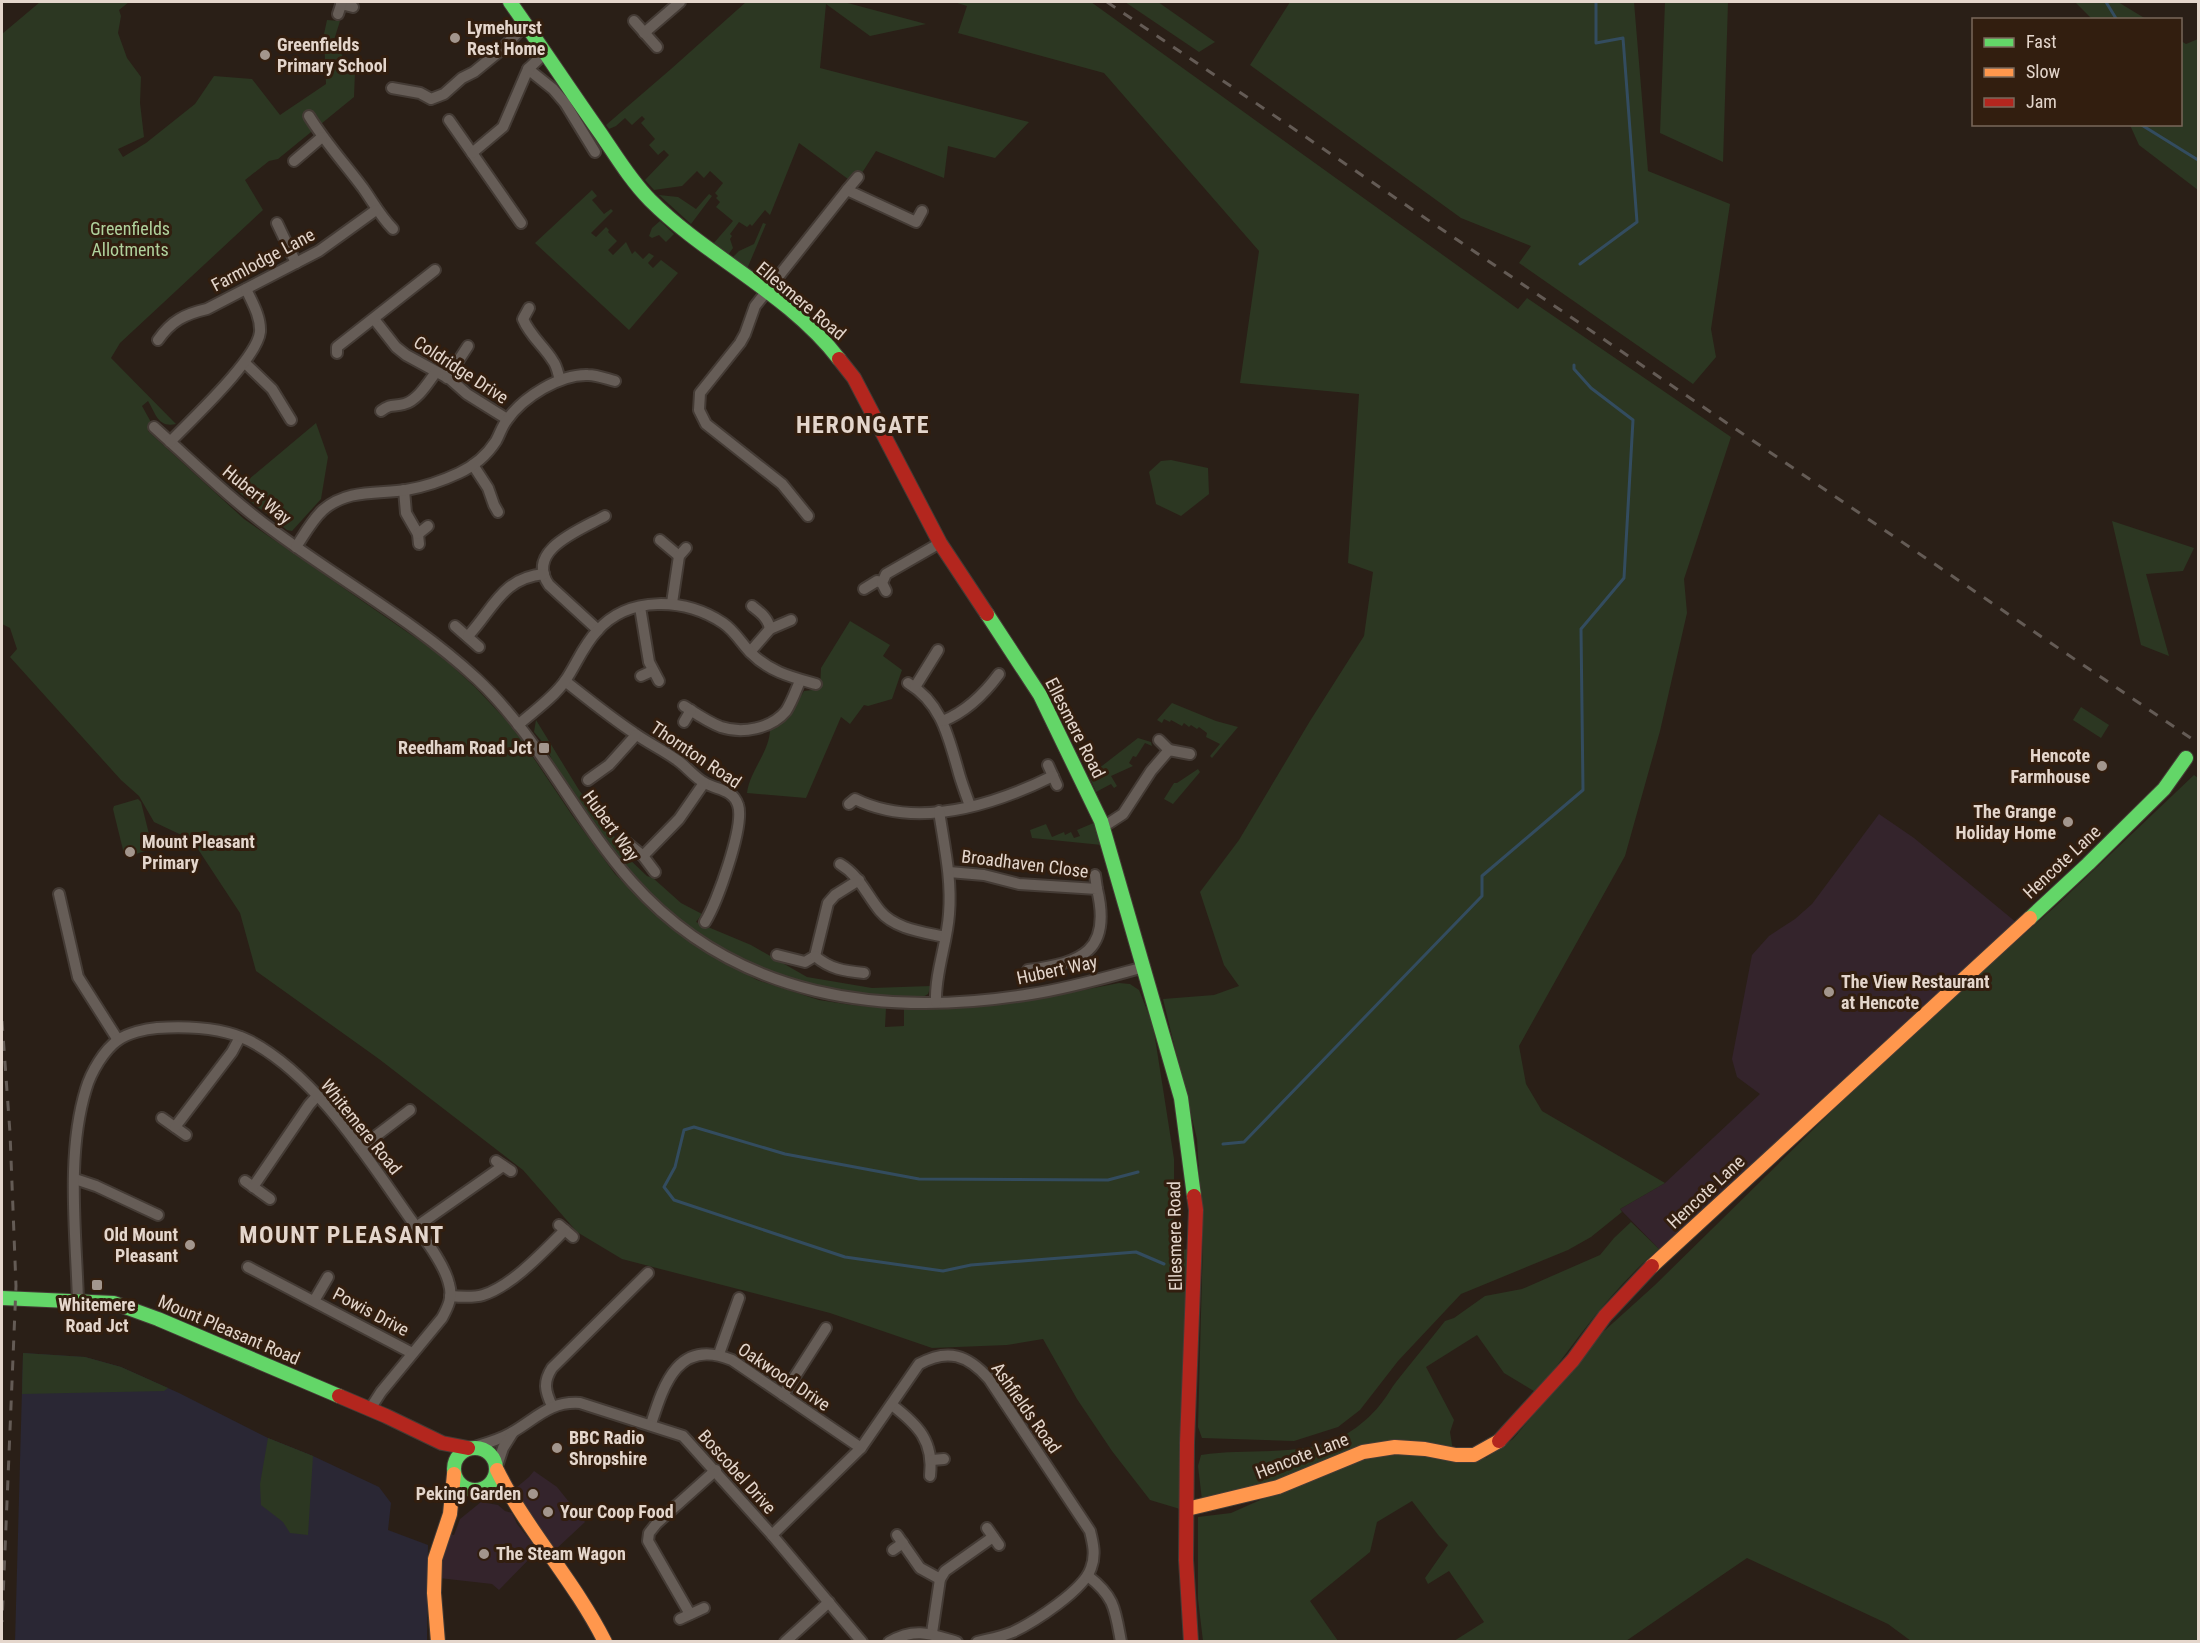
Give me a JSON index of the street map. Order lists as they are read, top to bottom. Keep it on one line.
{"streets":{"street":["Farmlodge Lane","Ellesmere Road","Coldridge Drive","Hubert Way","Thornton Road","Hencote Lane","Broadhaven Close","Whitemere Road","Powis Drive","Mount Pleasant Road","Oakwood Drive","Ashfields Road","Boscobel Drive"]},"crossings":[["Ellesmere Road","Hubert Way"],["Ellesmere Road","Hencote Lane"],["Mount Pleasant Road","Boscobel Drive"],["Oakwood Drive","Ashfields Road"],["Oakwood Drive","Boscobel Drive"],["Ashfields Road","Boscobel Drive"]],"districts":["HERONGATE","MOUNT PLEASANT"],"parks":["Greenfields Allotments"],"places":{"other":["Lymehurst Rest Home","Greenfields Primary School","Hencote Farmhouse","The Grange Holiday Home","Mount Pleasant Primary","The View Restaurant at Hencote","Old Mount Pleasant","BBC Radio Shropshire","Peking Garden","Your Coop Food","The Steam Wagon"],"transit":["Reedham Road Jct","Whitemere Road Jct"]},"legend":["Fast","Slow","Jam"]}
